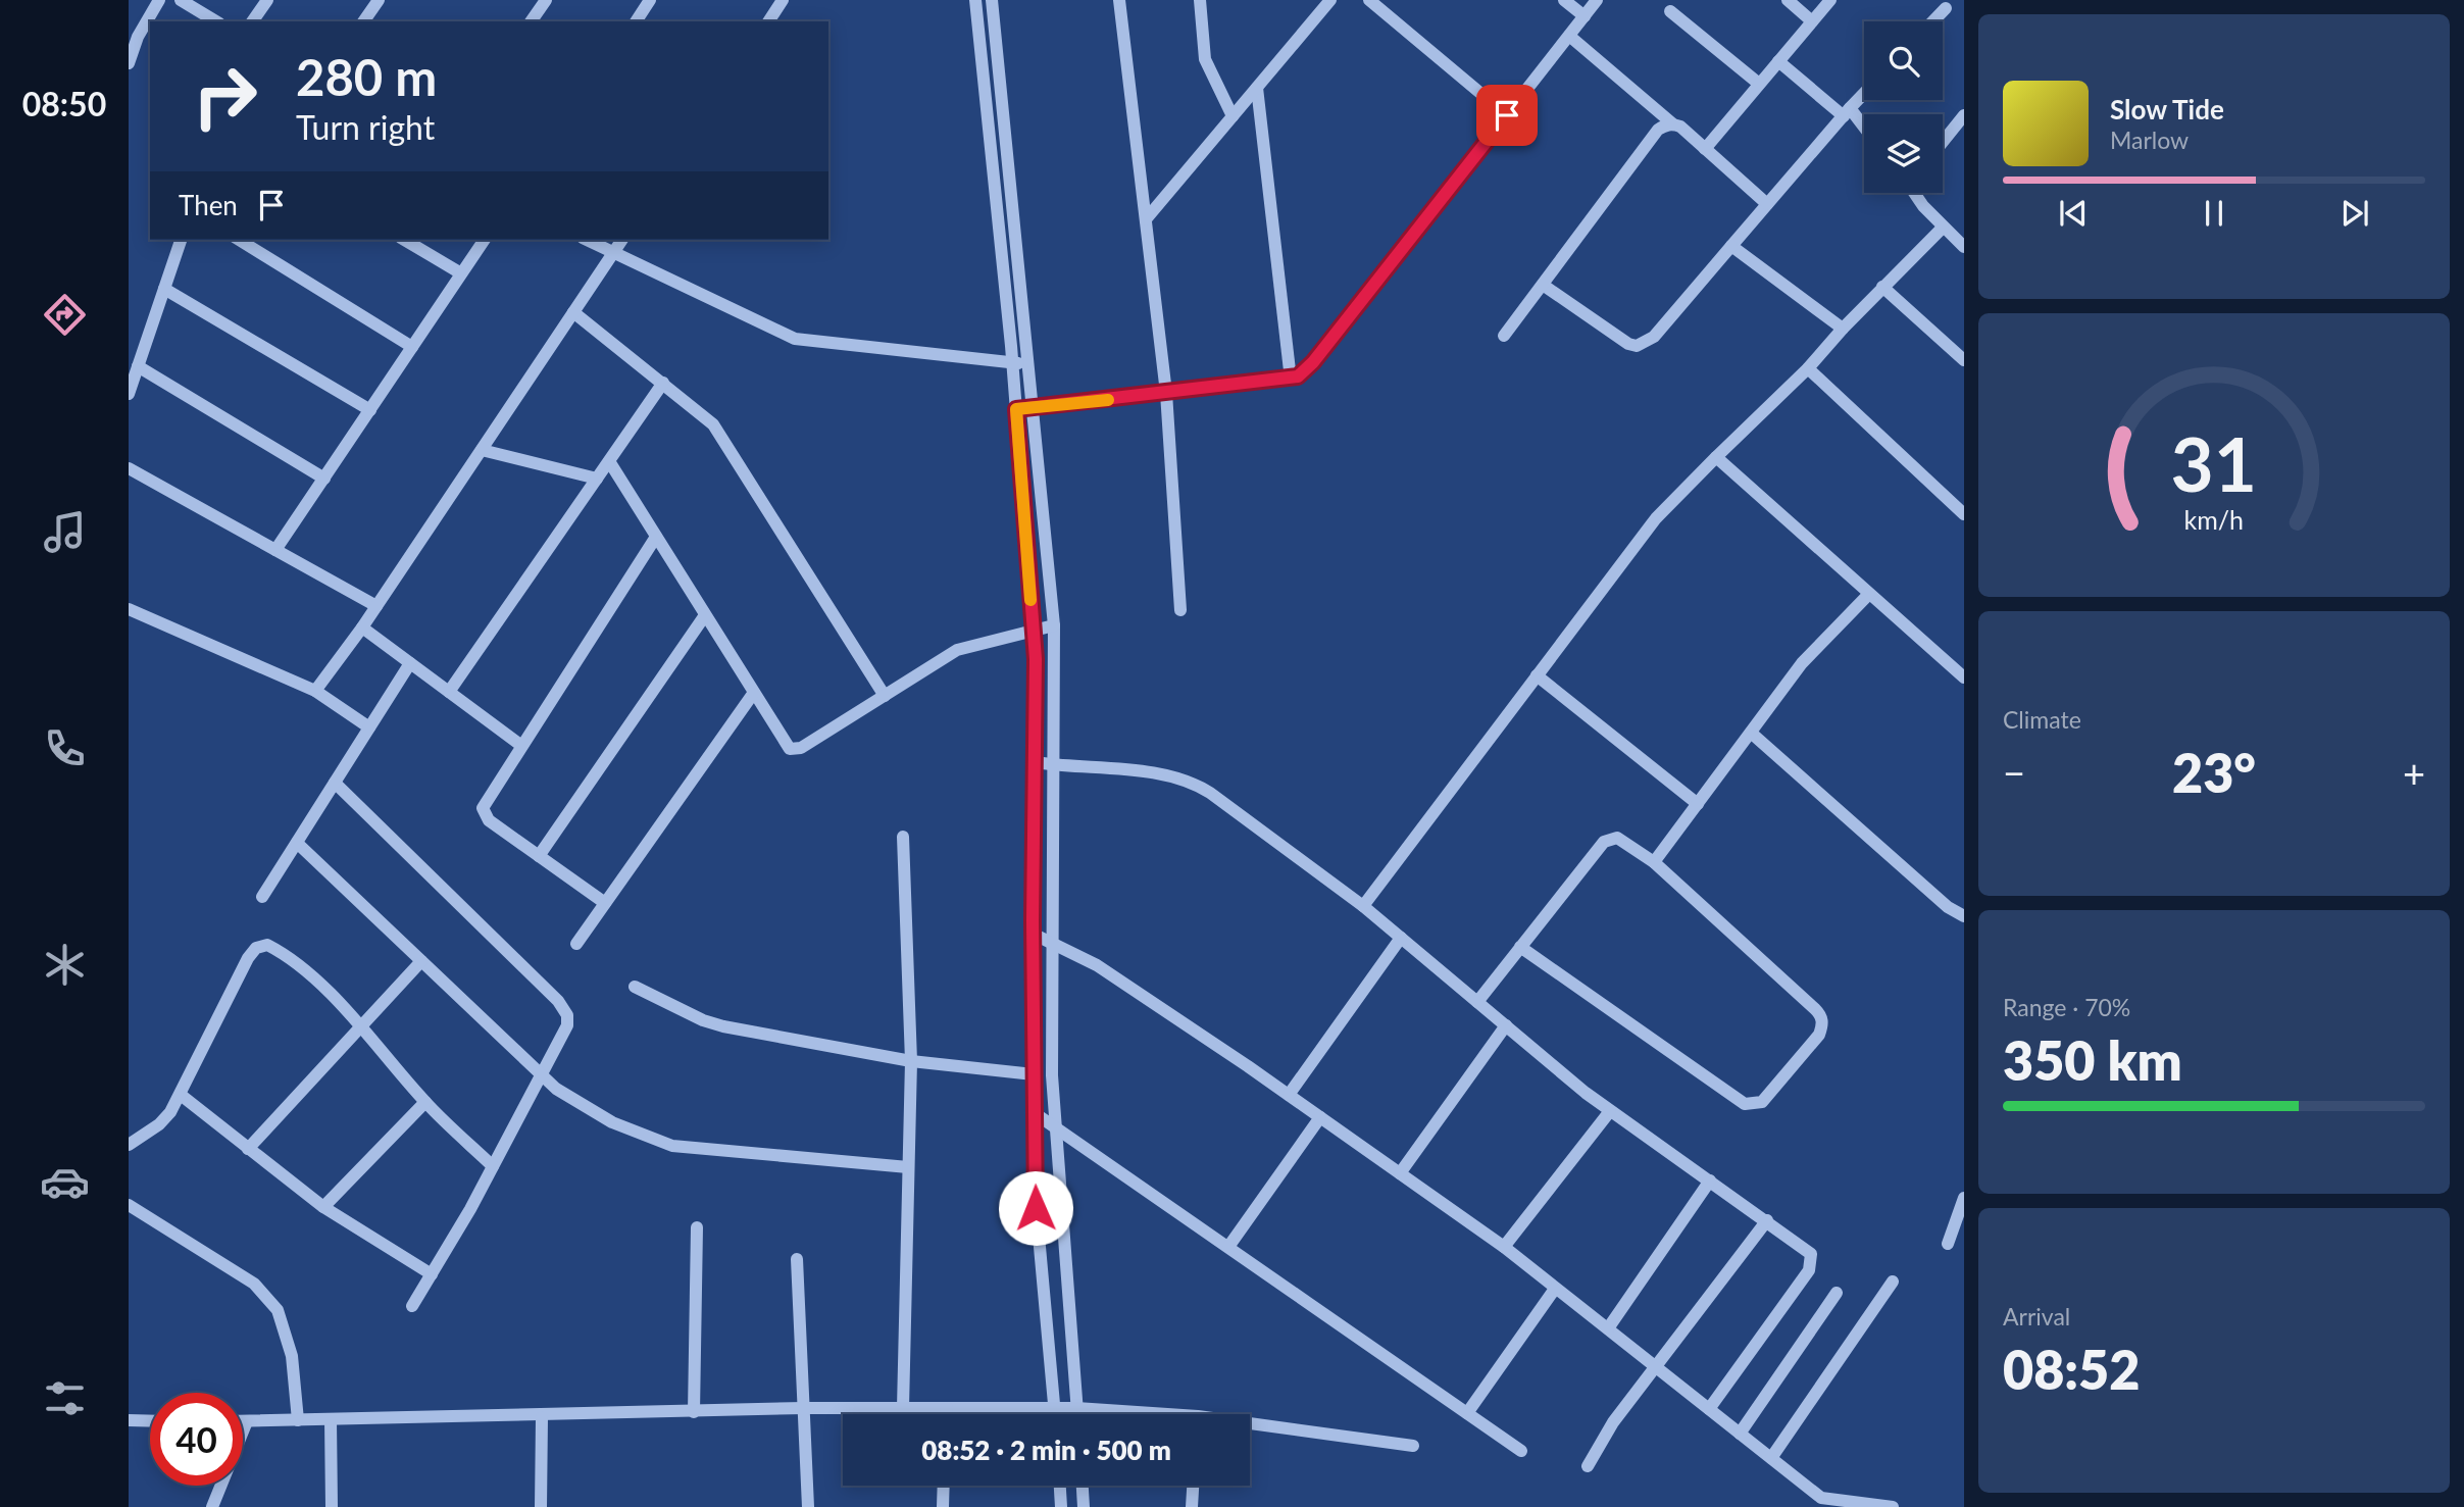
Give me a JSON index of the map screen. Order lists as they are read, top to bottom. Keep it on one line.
{"page":{"tabs":"08:50","turn":["280 m","Turn right"],"song":["Slow Tide","Marlow"],"then":"Then","tile":["Climate",["Range · 70%","350 km"],["Arrival","08:52"]],"heat":["−","23°","+"],"limit":"40","trip":"08:52 · 2 min · 500 m","gauge":["31","km/h"]}}
